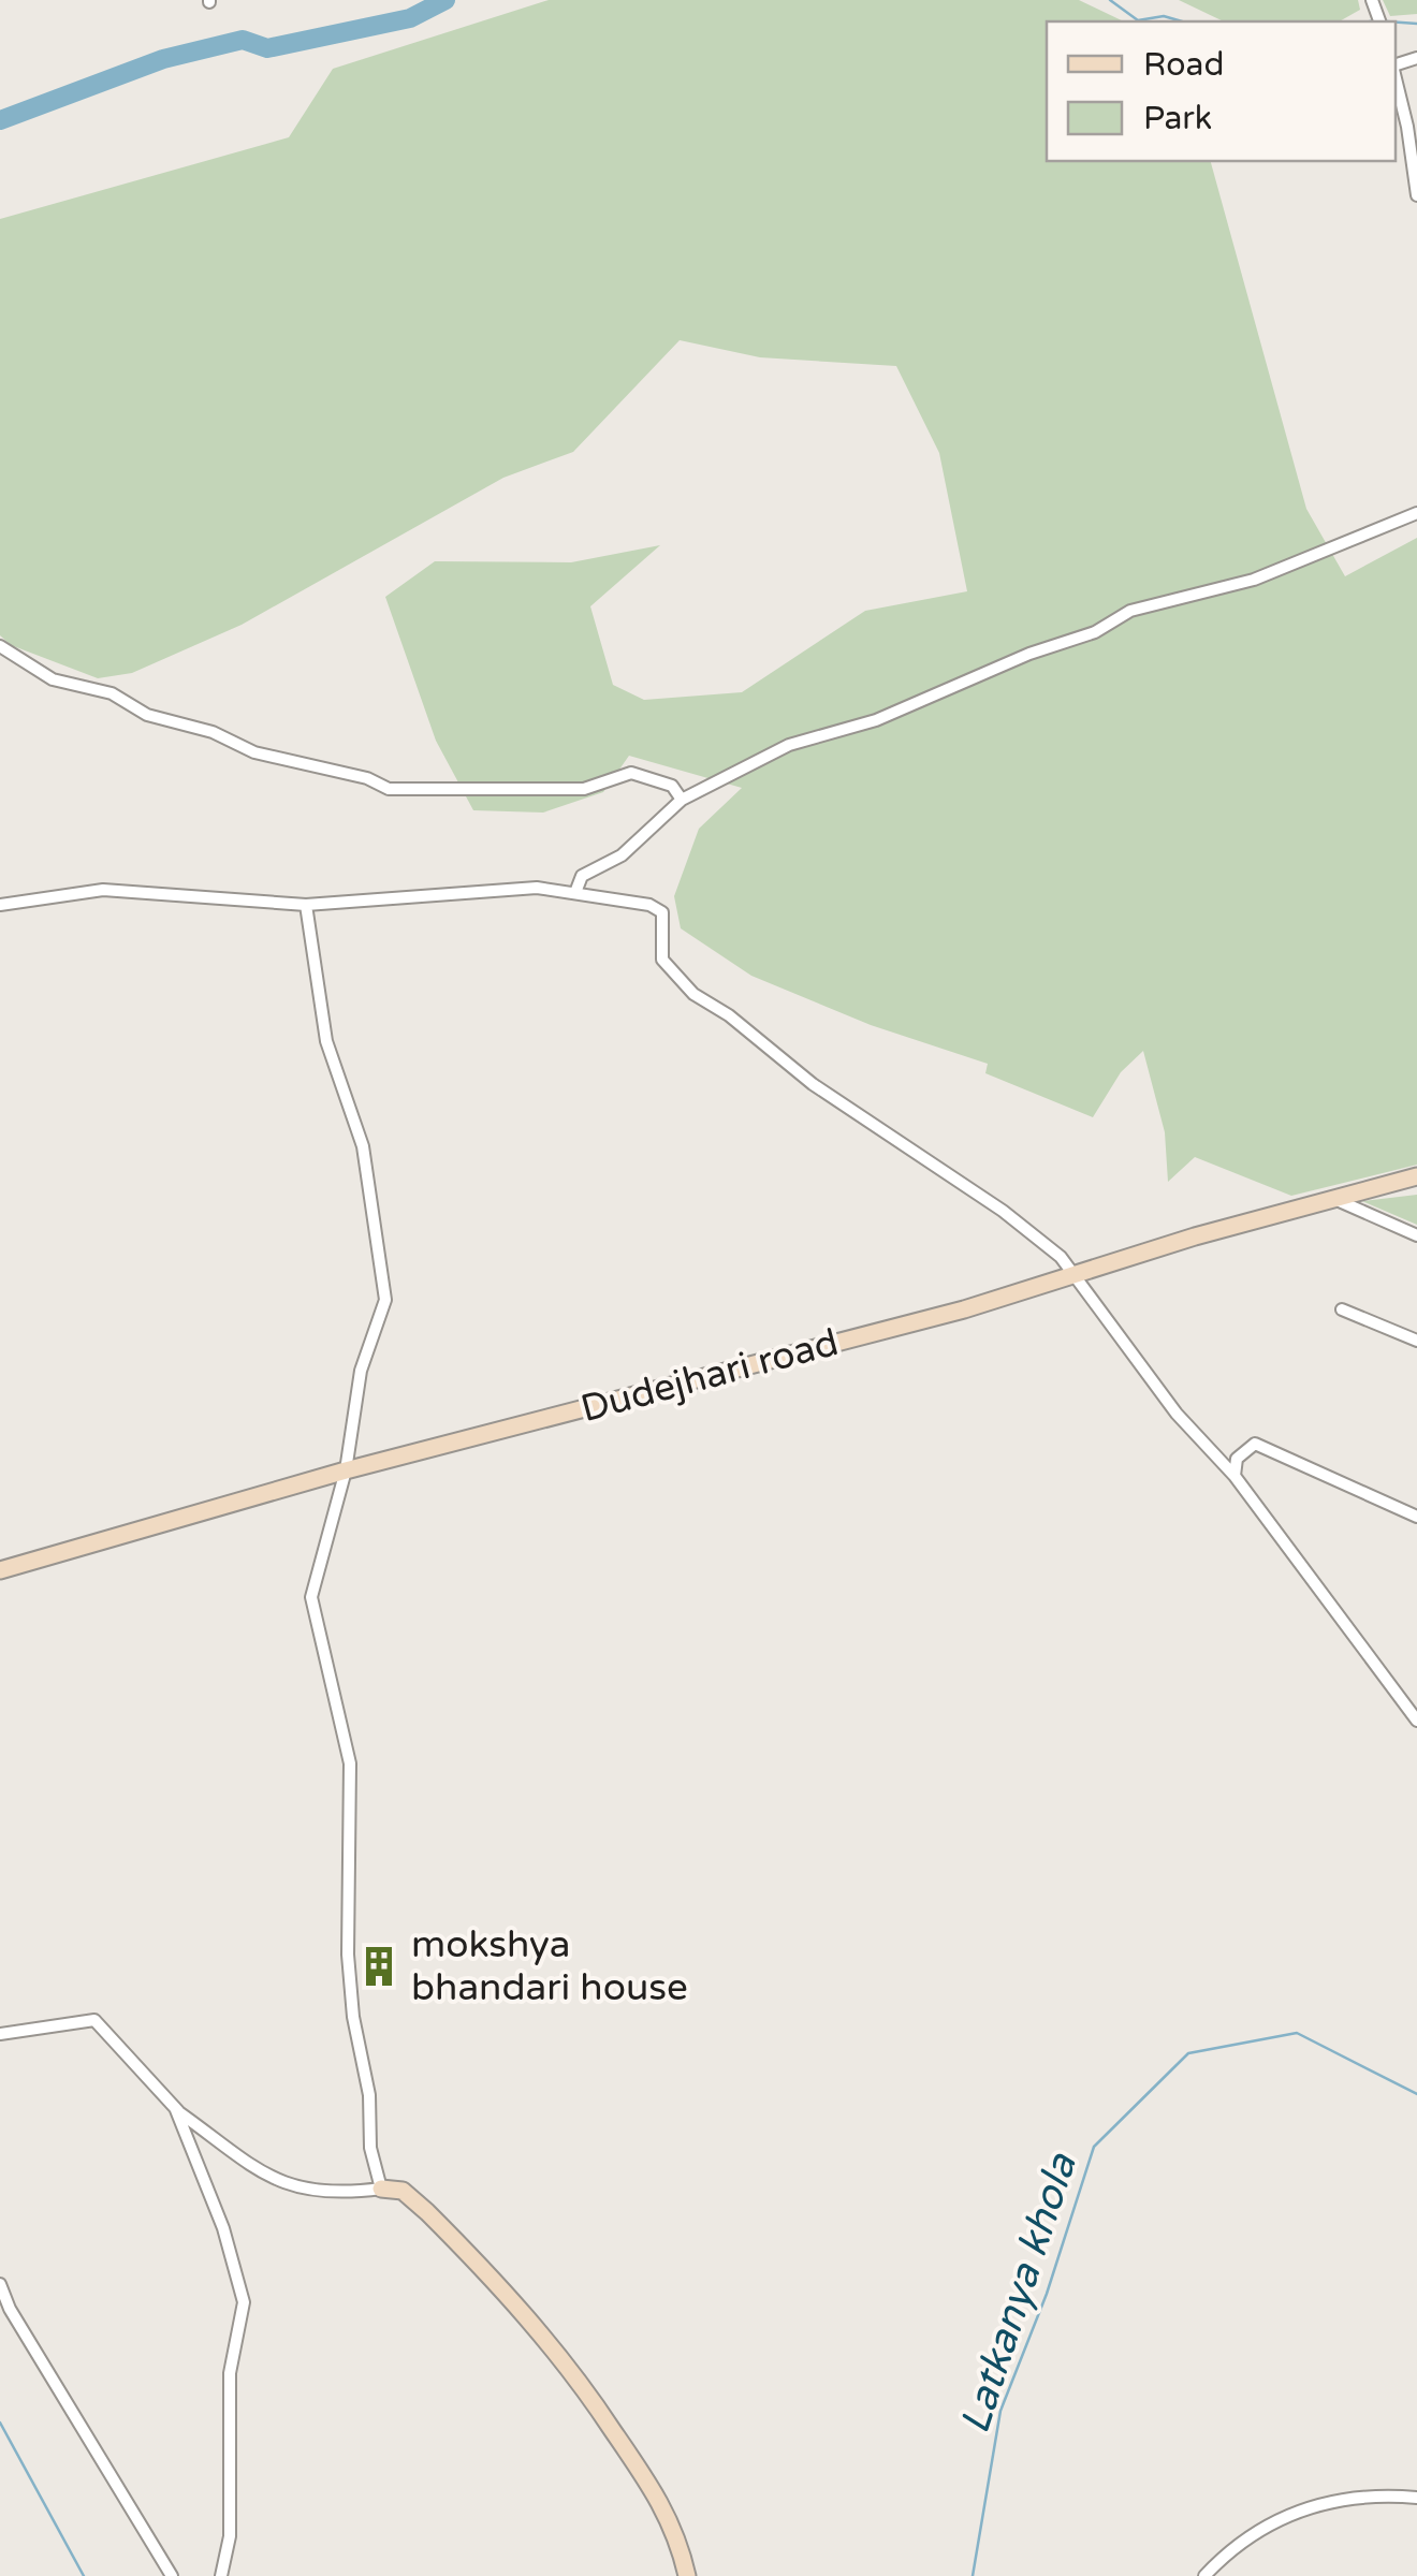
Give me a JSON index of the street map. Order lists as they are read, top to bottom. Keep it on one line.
{"streets":{"street":["Dudejhari road"]},"water":["Latkanya khola"],"places":{"building":["mokshya bhandari house"]},"legend":["Road","Park"]}
